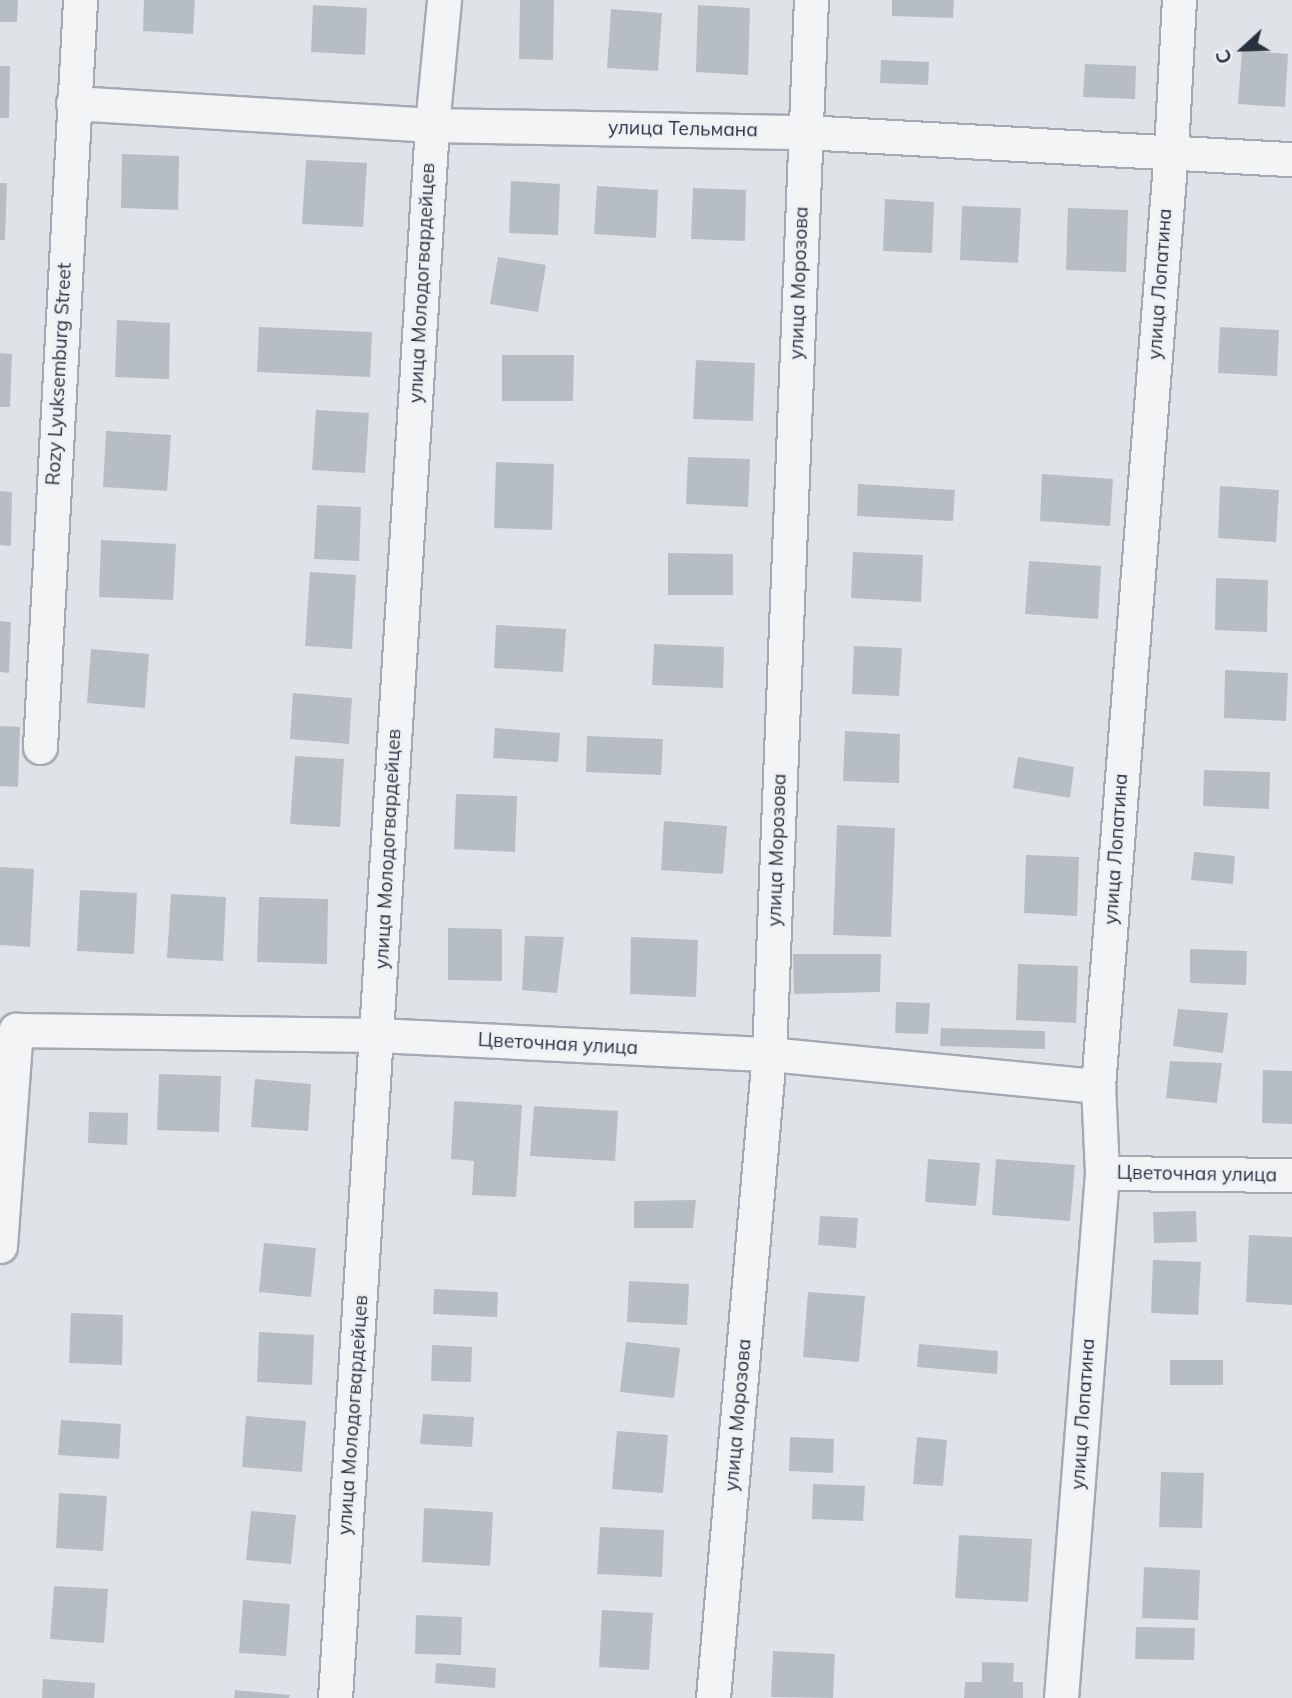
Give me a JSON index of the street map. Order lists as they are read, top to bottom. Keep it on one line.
{"streets":{"street":["улица Тельмана","улица Молодогвардейцев","улица Морозова","улица Лопатина","Rozy Lyuksemburg Street","Цветочная улица"]},"crossings":[["улица Тельмана","улица Молодогвардейцев"],["улица Тельмана","улица Морозова"],["улица Тельмана","улица Лопатина"],["улица Тельмана","Rozy Lyuksemburg Street"],["улица Молодогвардейцев","Цветочная улица"],["улица Морозова","Цветочная улица"],["улица Лопатина","Цветочная улица"]],"north":"left"}
